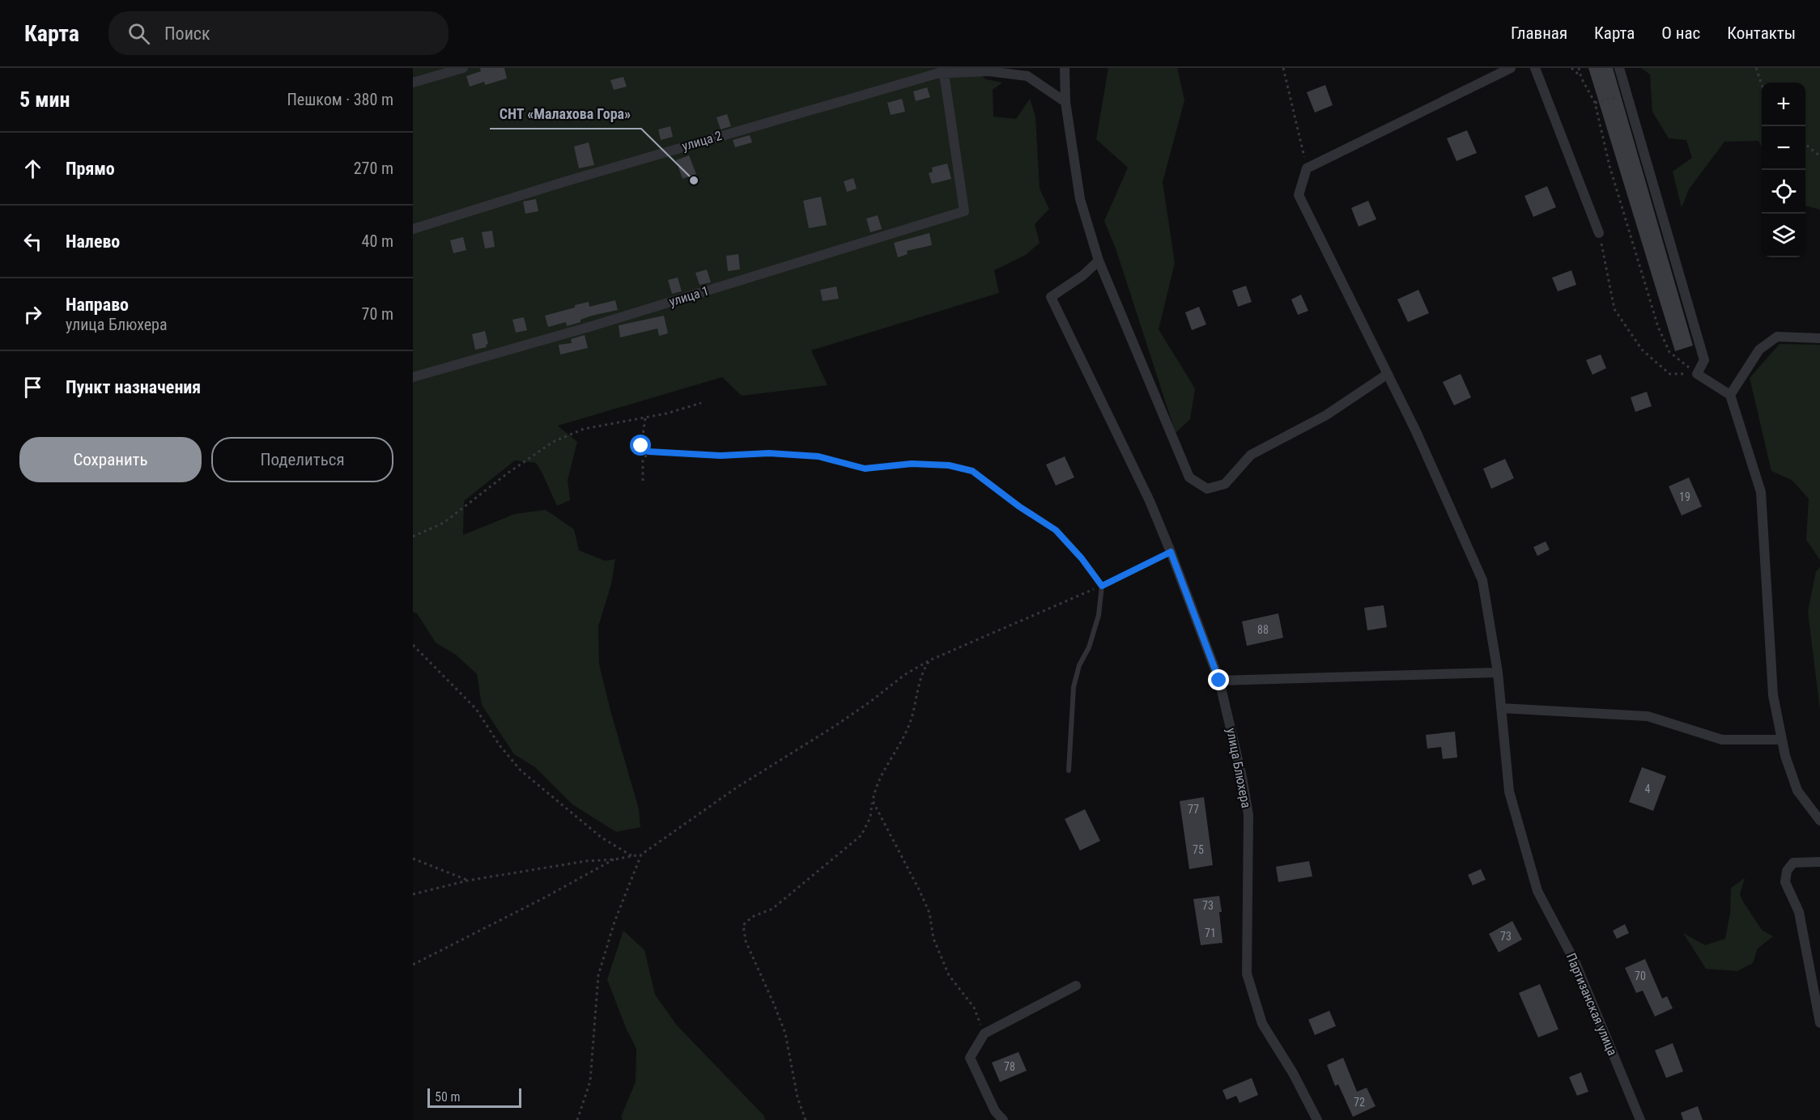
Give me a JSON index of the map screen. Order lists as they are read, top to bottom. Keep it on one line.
{"streets":{"street":["улица 2","улица 1","улица Блюхера","Партизанская улица"]},"crossings":[["улица 2","улица 1"]],"places":["СНТ «Малахова Гора»"],"house_numbers":["19","88","4","77","75","73","71","73","70","78","72"],"scale_bar":"50 m","page":{"header":"Карта","search":"Поиск","nav":["Главная","Карта","О нас","Контакты"],"heading":["5 мин","Пешком · 380 m"],"map_buttons":["+","−"],"list":[["Прямо","270 m"],["Налево","40 m"],["Направо","улица Блюхера","70 m"],"Пункт назначения"],"buttons":["Сохранить","Поделиться"],"scale":"50 m"}}
